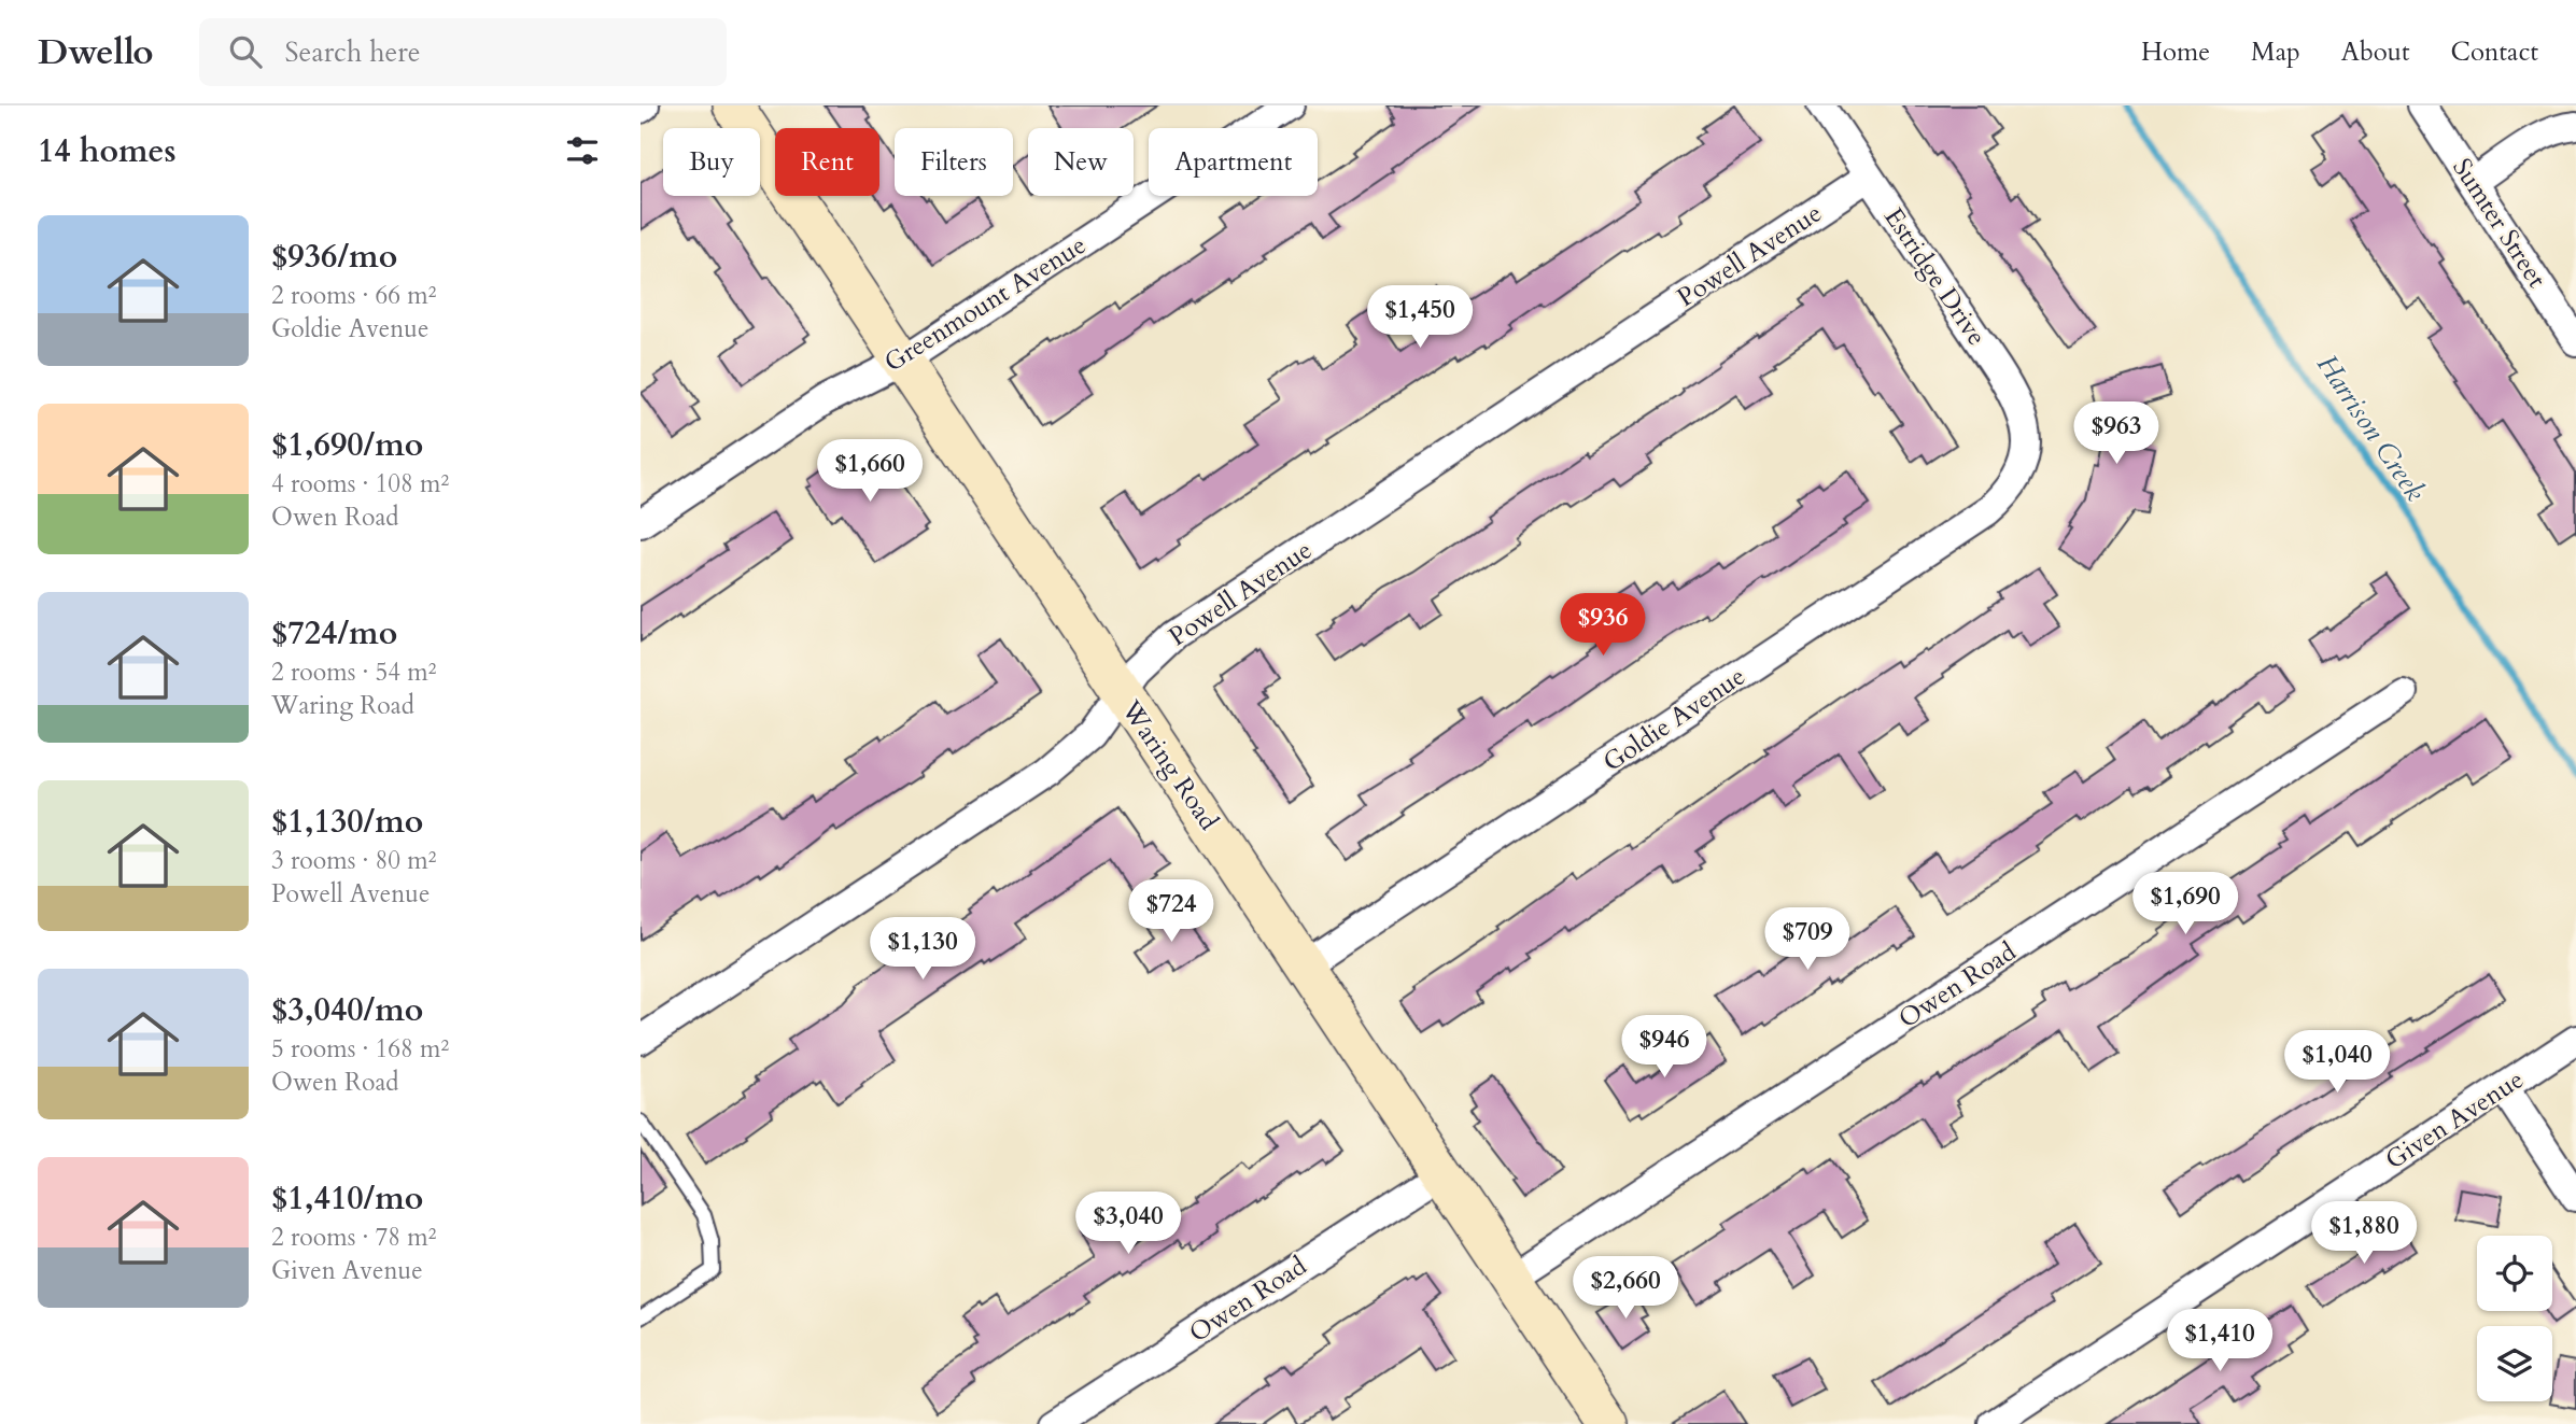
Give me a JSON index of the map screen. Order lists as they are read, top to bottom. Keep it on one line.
{"streets":{"street":["Sumter Street","Powell Avenue","Estridge Drive","Greenmount Avenue","Goldie Avenue","Waring Road","Owen Road","Given Avenue"]},"crossings":[["Powell Avenue","Estridge Drive"],["Powell Avenue","Waring Road"],["Estridge Drive","Goldie Avenue"],["Greenmount Avenue","Waring Road"],["Goldie Avenue","Waring Road"],["Waring Road","Owen Road"]],"water":["Harrison Creek"],"page":{"header":"Dwello","search":"Search here","nav":["Home","Map","About","Contact"],"heading":"14 homes","chip":["Buy","Rent","Filters","New","Apartment"],"list":[{"name":"$936/mo","note":"2 rooms · 66 m² · Goldie Avenue"},{"name":"$1,690/mo","note":"4 rooms · 108 m² · Owen Road"},{"name":"$724/mo","note":"2 rooms · 54 m² · Waring Road"},{"name":"$1,130/mo","note":"3 rooms · 80 m² · Powell Avenue"},{"name":"$3,040/mo","note":"5 rooms · 168 m² · Owen Road"},{"name":"$1,410/mo","note":"2 rooms · 78 m² · Given Avenue"}],"price":["$1,450","$963","$1,660","$936","$1,690","$724","$709","$1,130","$946","$1,040","$3,040","$1,880","$2,660","$1,410"]}}
